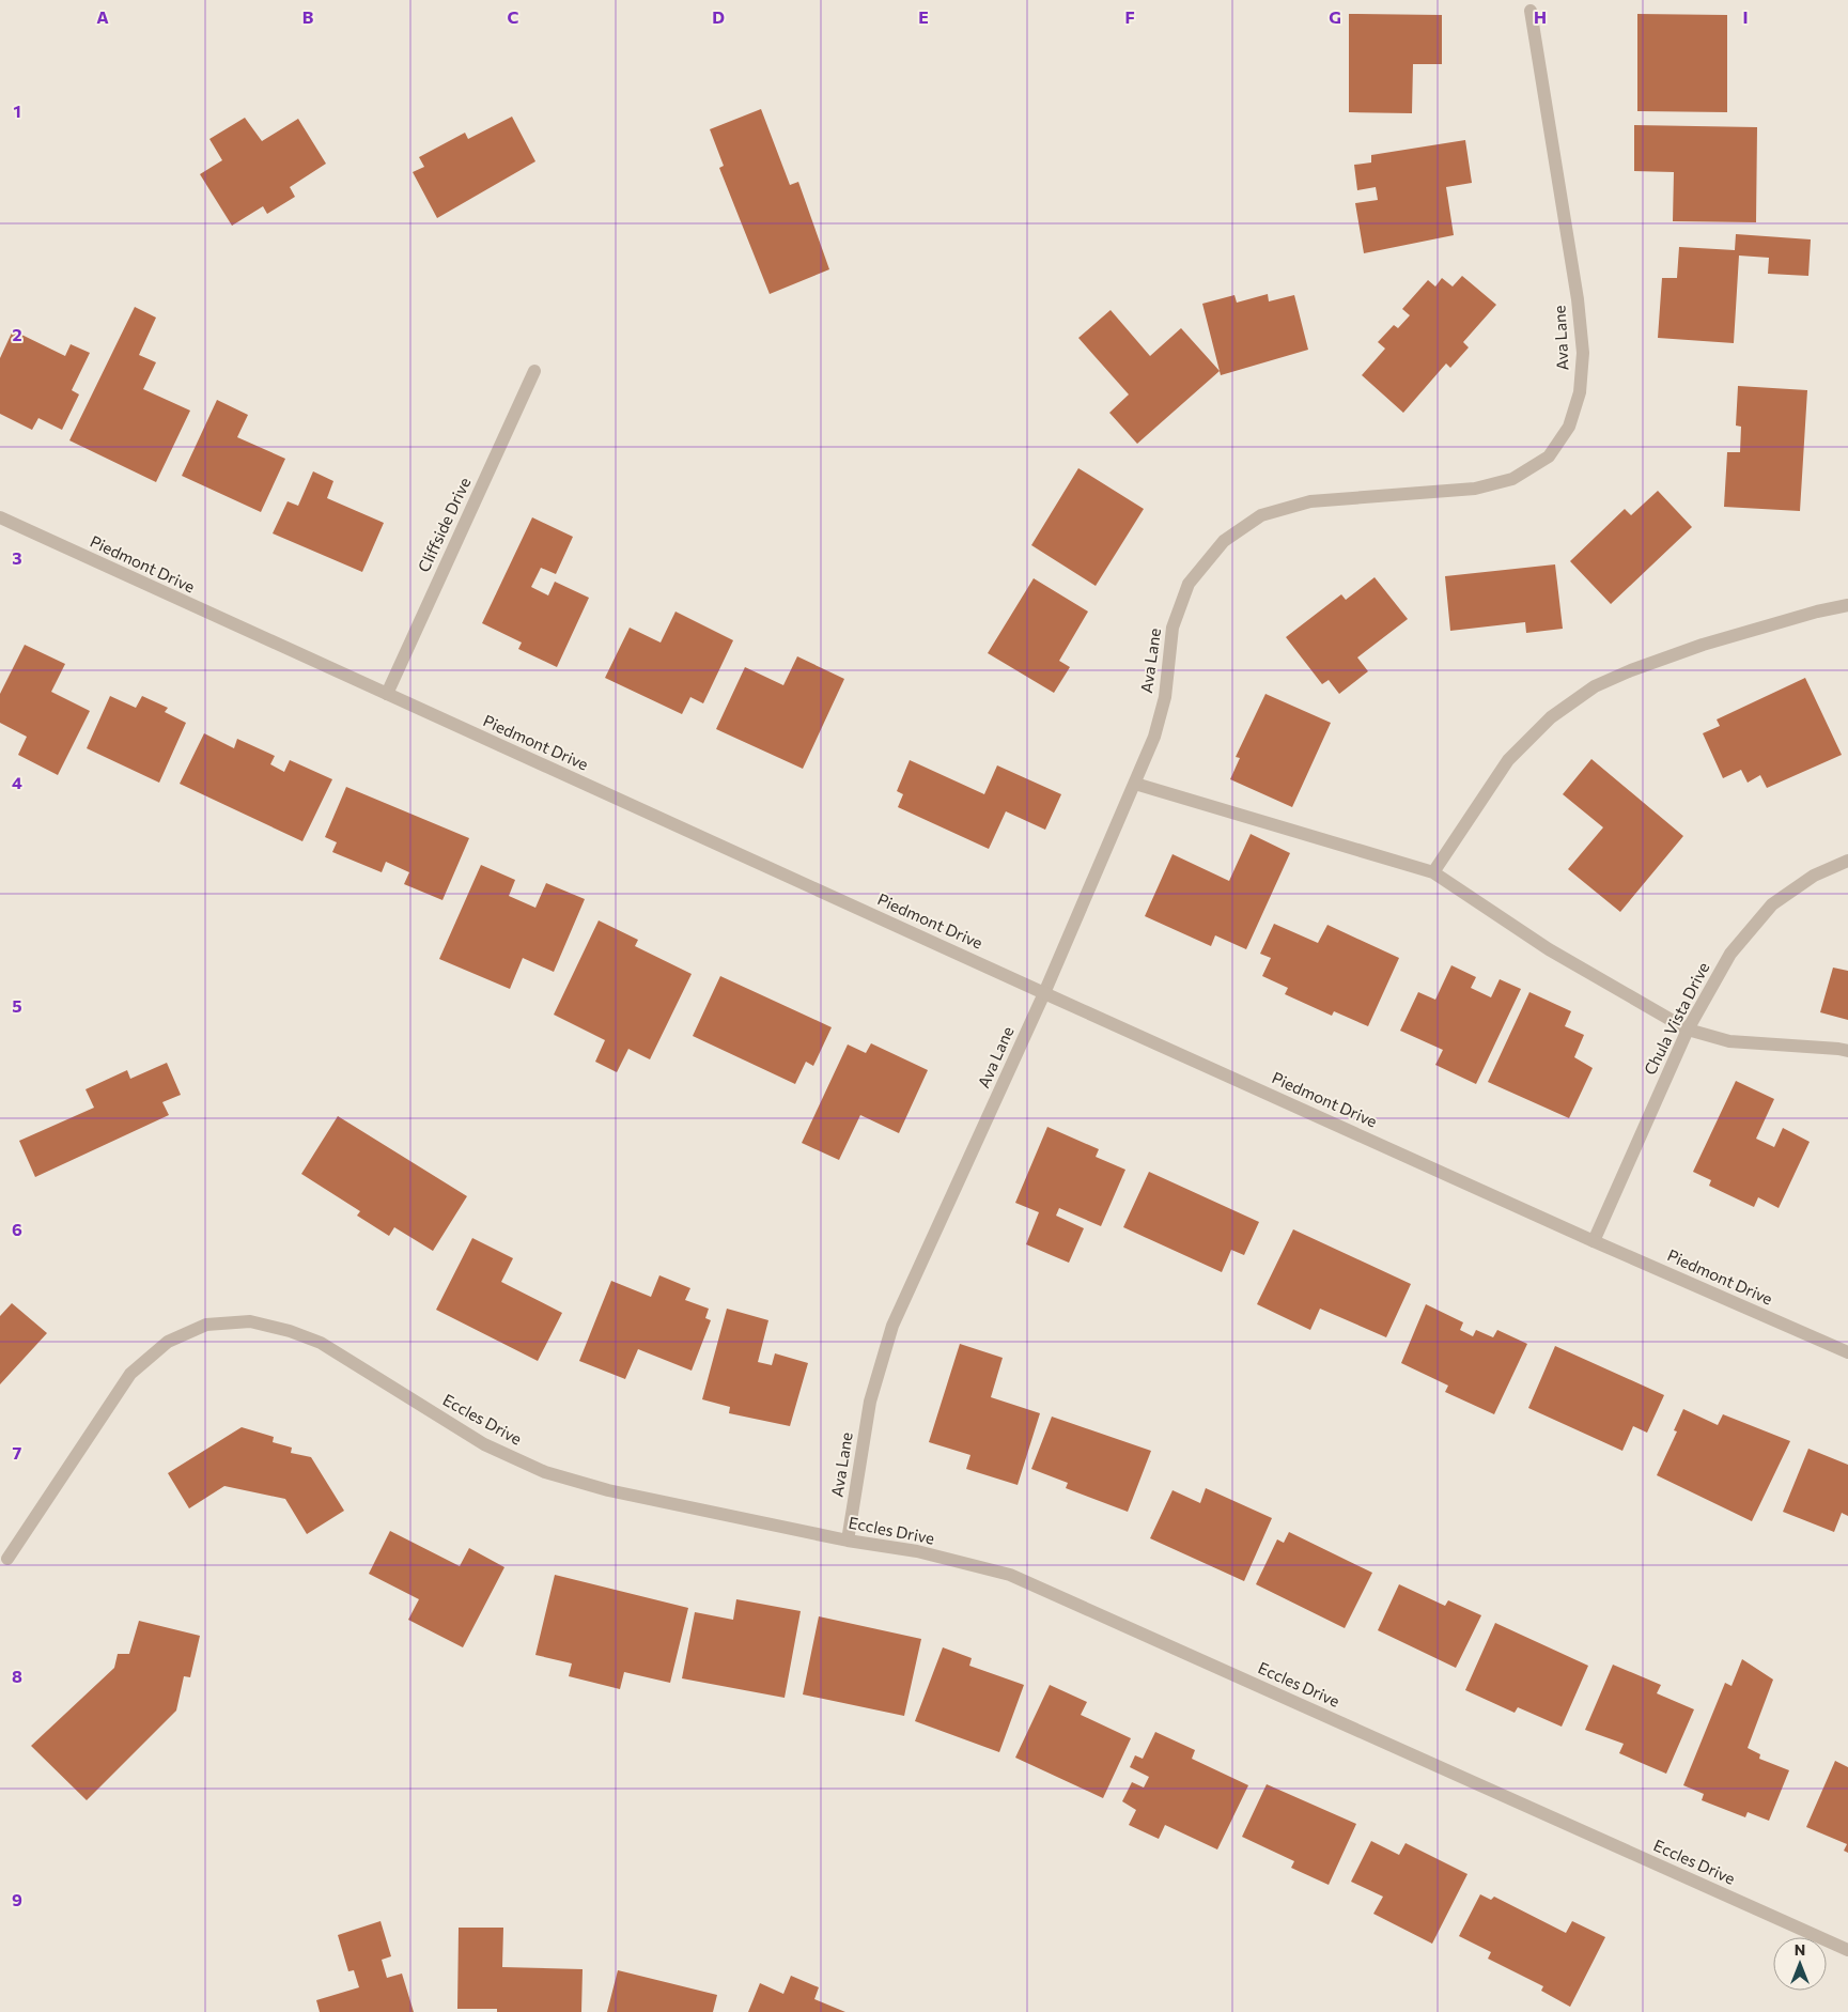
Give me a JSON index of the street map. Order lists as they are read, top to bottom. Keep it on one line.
{"streets":{"street":["Ava Lane","Cliffside Drive","Piedmont Drive","Chula Vista Drive","Eccles Drive"]},"crossings":[["Ava Lane","Piedmont Drive"],["Ava Lane","Eccles Drive"],["Cliffside Drive","Piedmont Drive"],["Piedmont Drive","Chula Vista Drive"]],"north":"top","grid":{"columns":["A","B","C","D","E","F","G","H","I"],"rows":["1","2","3","4","5","6","7","8","9"]}}
